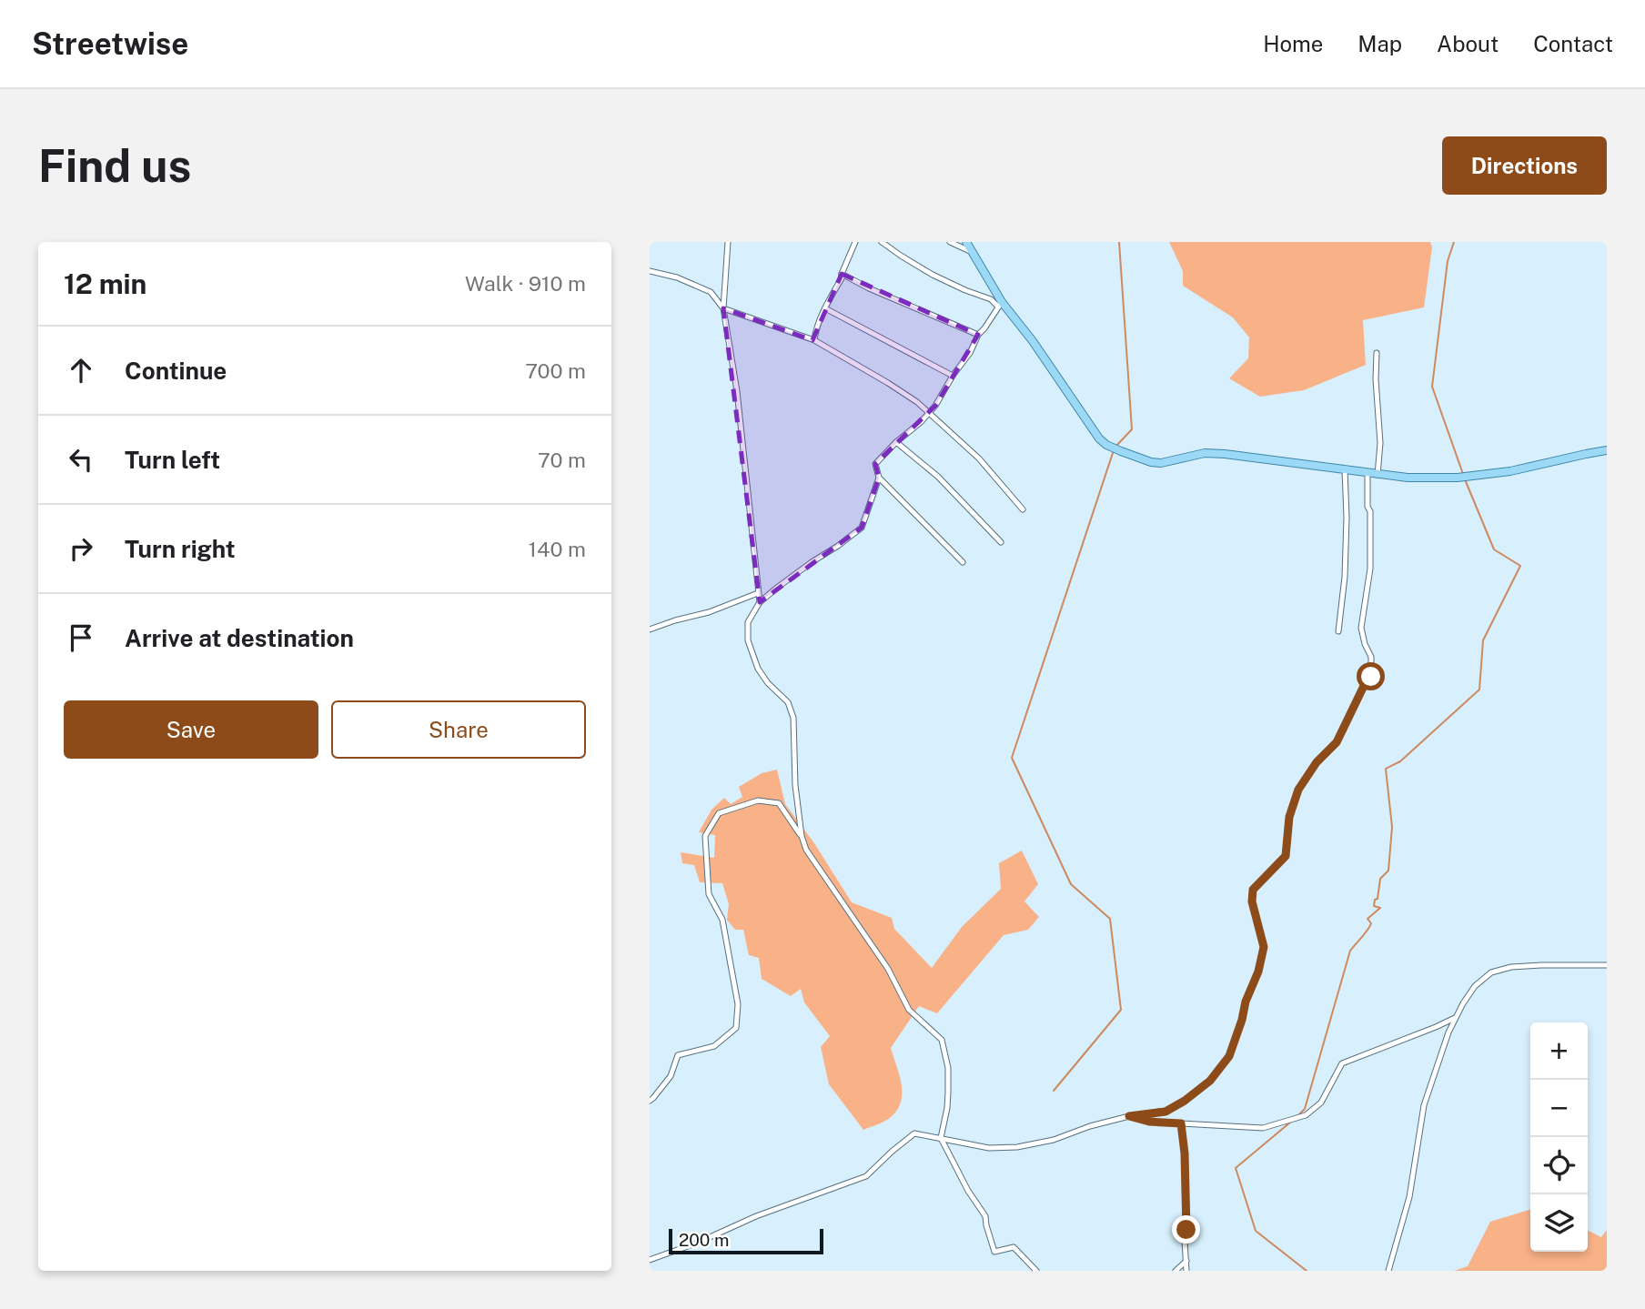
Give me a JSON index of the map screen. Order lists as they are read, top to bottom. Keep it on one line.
{"scale_bar":"200 m","page":{"header":"Streetwise","nav":["Home","Map","About","Contact"],"buttons":["Directions",["Save","Share"]],"title":"Find us","heading":["12 min","Walk · 910 m"],"list":[["Continue","700 m"],["Turn left","70 m"],["Turn right","140 m"],"Arrive at destination"],"map_buttons":["+","−"],"scale":"200 m"}}
